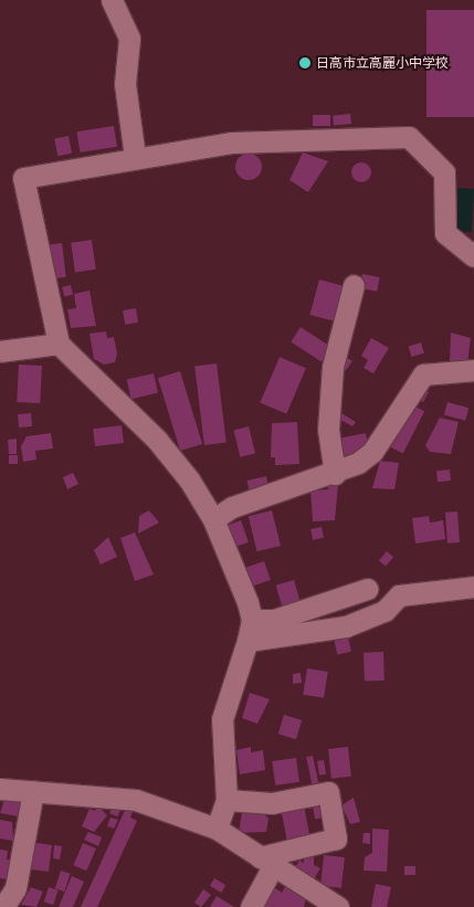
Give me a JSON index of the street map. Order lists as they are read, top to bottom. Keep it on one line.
{"places":["日高市立高麗小中学校"]}
